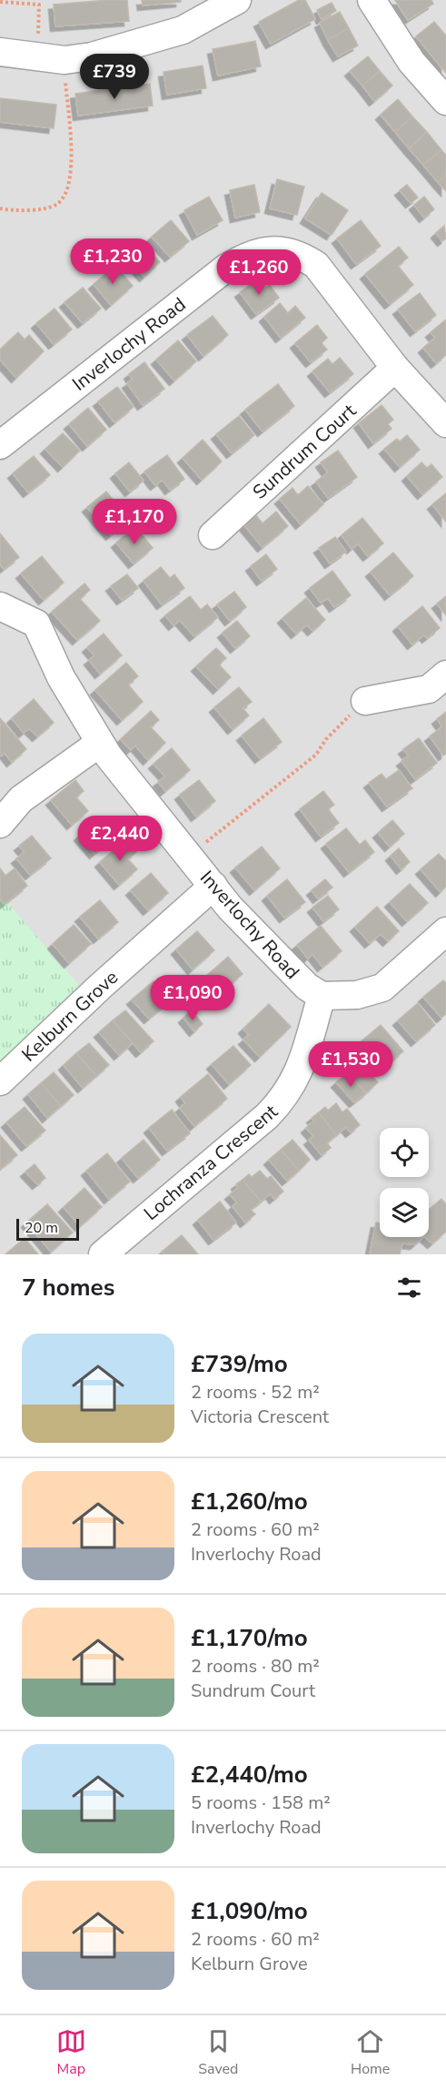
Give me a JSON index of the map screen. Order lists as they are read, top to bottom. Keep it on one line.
{"streets":{"street":["Inverlochy Road","Sundrum Court","Kelburn Grove","Lochranza Crescent"]},"crossings":[["Inverlochy Road","Sundrum Court"],["Inverlochy Road","Kelburn Grove"],["Inverlochy Road","Lochranza Crescent"]],"scale_bar":"20 m","page":{"price":["£739","£1,230","£1,260","£1,170","£2,440","£1,090","£1,530"],"scale":"20 m","heading":"7 homes","list":[{"name":"£739/mo","note":"2 rooms · 52 m² · Victoria Crescent"},{"name":"£1,260/mo","note":"2 rooms · 60 m² · Inverlochy Road"},{"name":"£1,170/mo","note":"2 rooms · 80 m² · Sundrum Court"},{"name":"£2,440/mo","note":"5 rooms · 158 m² · Inverlochy Road"},{"name":"£1,090/mo","note":"2 rooms · 60 m² · Kelburn Grove"}],"tabs":["Map","Saved","Home"]}}
